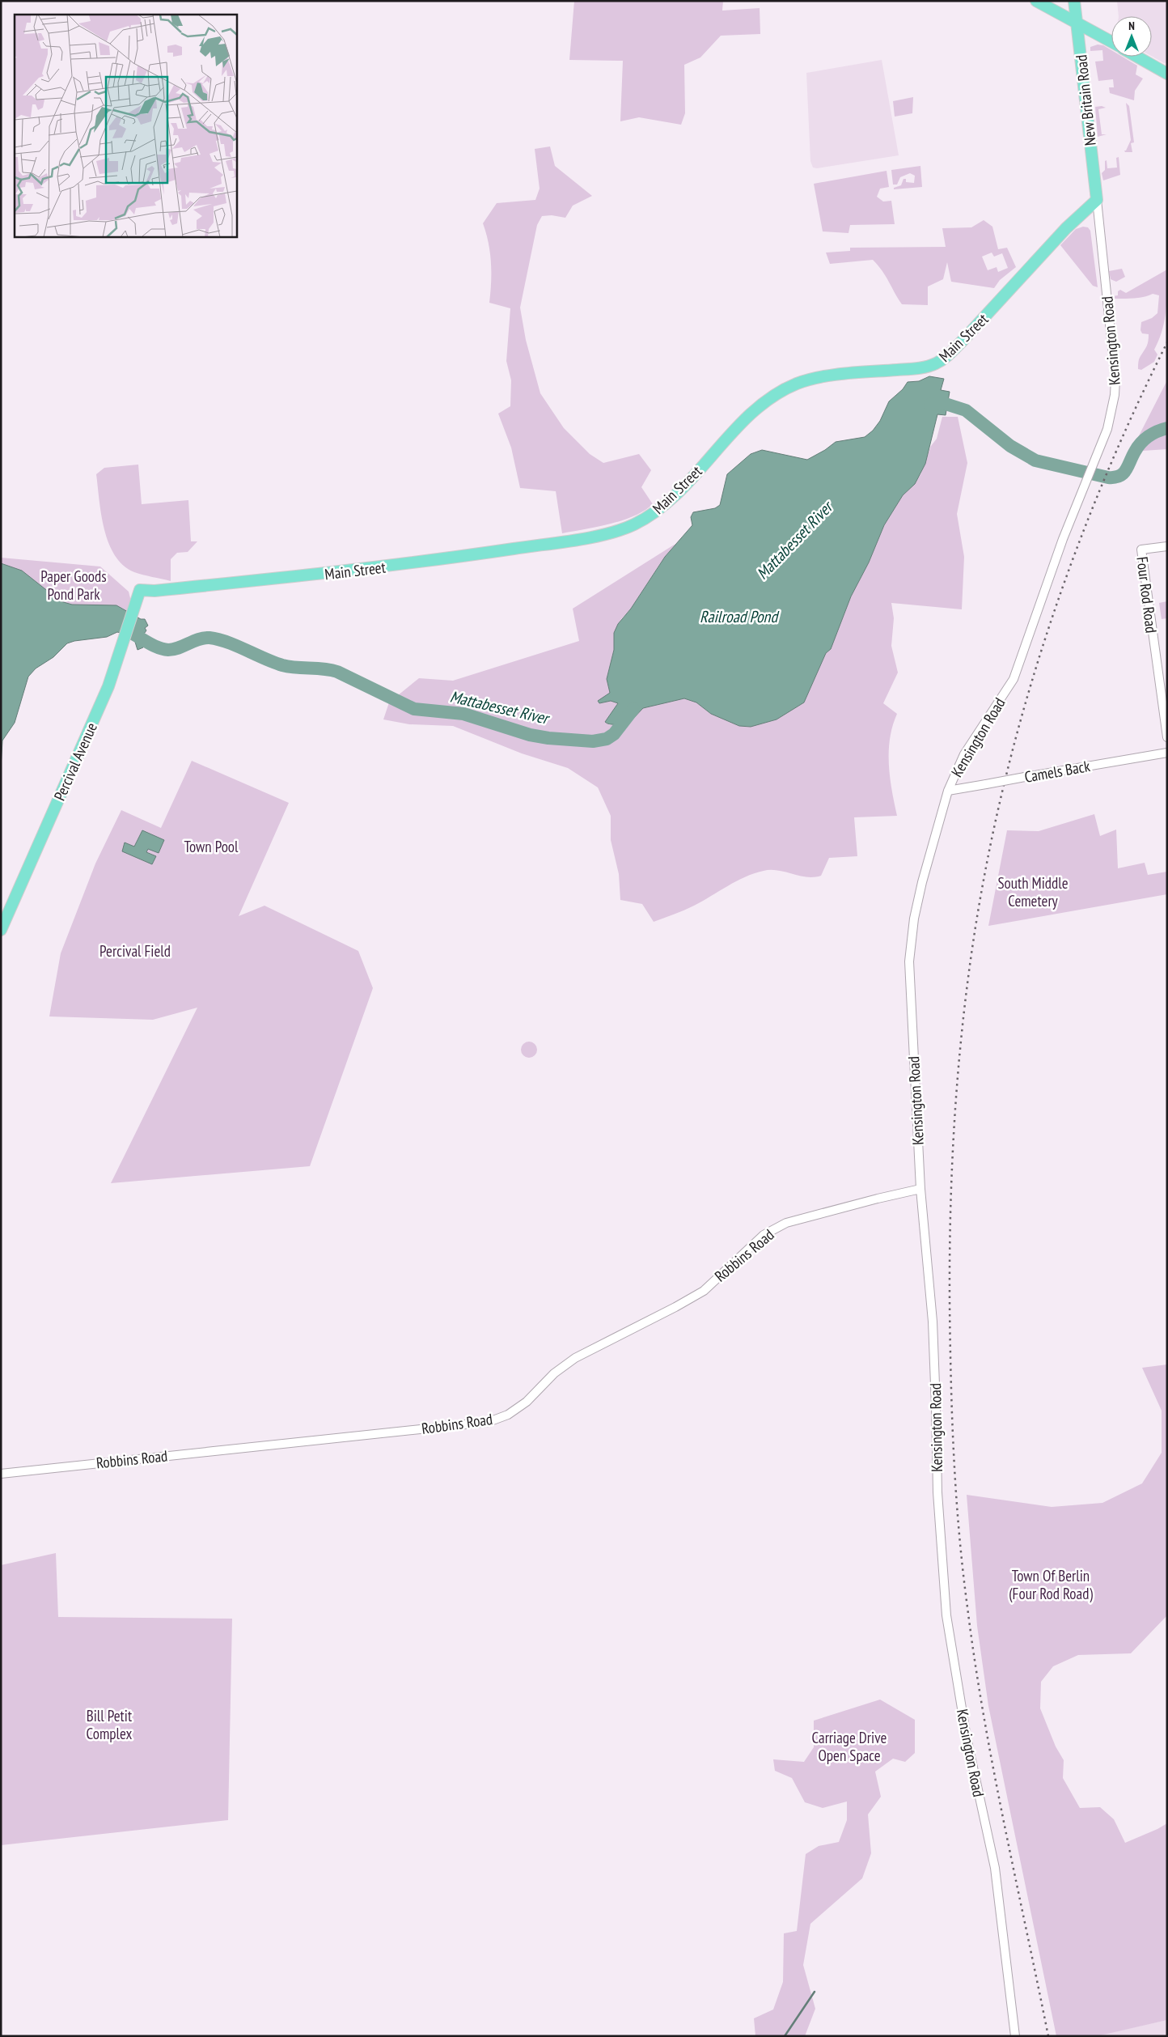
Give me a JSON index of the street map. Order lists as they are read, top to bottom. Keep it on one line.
{"streets":{"main road":["New Britain Road","Main Street","Percival Avenue"],"street":["Kensington Road","Four Rod Road","Camels Back","Robbins Road"]},"crossings":[["New Britain Road","Main Street"],["New Britain Road","Kensington Road"],["Main Street","Kensington Road"],["Main Street","Percival Avenue"],["Kensington Road","Camels Back"],["Kensington Road","Robbins Road"]],"water":["Mattabesset River","Railroad Pond"],"parks":["Paper Goods Pond Park","Town Pool","South Middle Cemetery","Percival Field","Town Of Berlin (Four Rod Road)","Bill Petit Complex","Carriage Drive Open Space"],"north":"top"}
